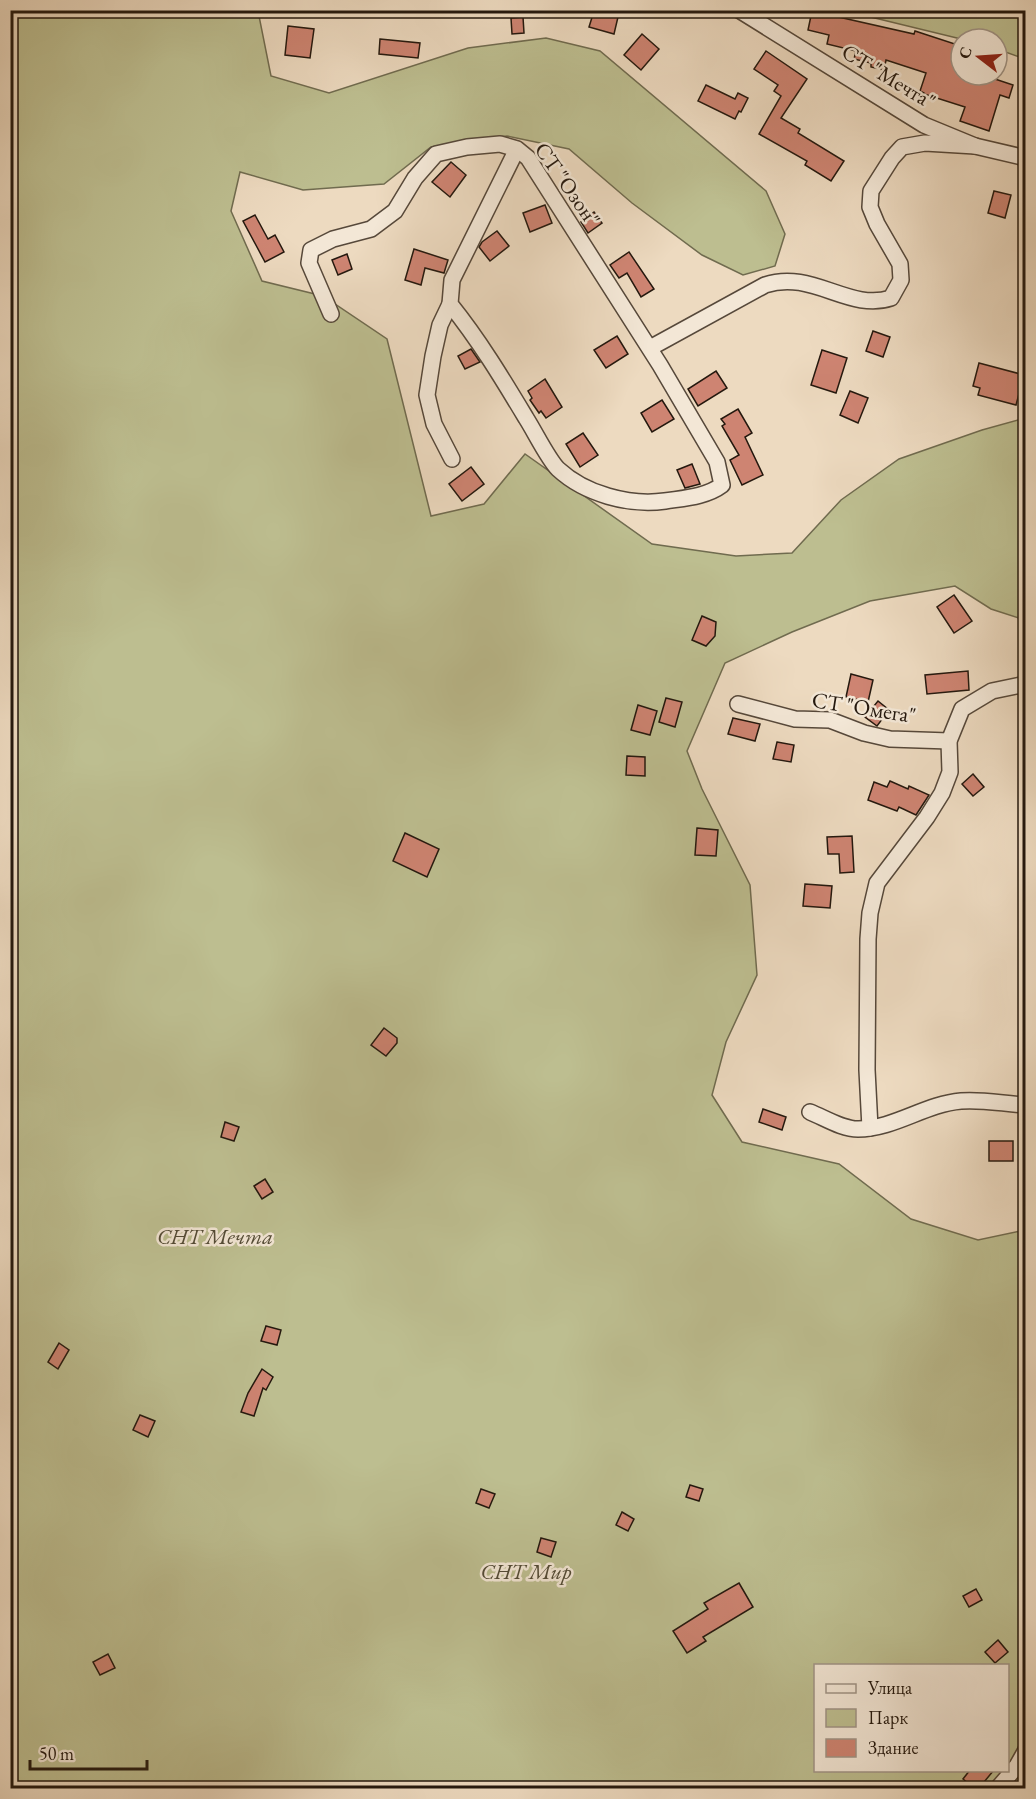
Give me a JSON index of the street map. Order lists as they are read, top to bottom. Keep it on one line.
{"streets":{"street":["СТ \"Мечта\"","СТ \"Озон\"","СТ \"Омега\""]},"parks":["СНТ Мечта","СНТ Мир"],"legend":["Улица","Парк","Здание"],"scale_bar":"50 m","north":"left"}
